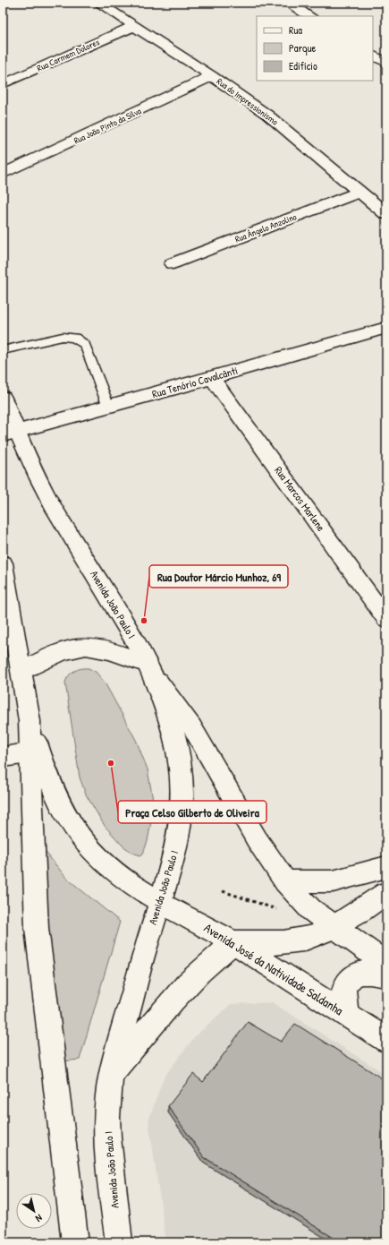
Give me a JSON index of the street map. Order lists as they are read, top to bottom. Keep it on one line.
{"streets":{"street":["Rua Carmem Dolores","Rua do Impressionismo","Rua João Pinto da Silva","Rua Ângelo Anzolino","Rua Tenório Cavalcânti","Rua Marcos Marlene","Avenida João Paulo I","Avenida José da Natividade Saldanha"]},"crossings":[["Rua Carmem Dolores","Rua do Impressionismo"],["Rua do Impressionismo","Rua João Pinto da Silva"],["Rua do Impressionismo","Rua Ângelo Anzolino"],["Rua Tenório Cavalcânti","Rua Marcos Marlene"],["Rua Tenório Cavalcânti","Avenida João Paulo I"],["Avenida João Paulo I","Avenida José da Natividade Saldanha"]],"places":["Rua Doutor Márcio Munhoz, 69","Praça Celso Gilberto de Oliveira"],"legend":["Rua","Parque","Edifício"],"north":"bottom right"}
